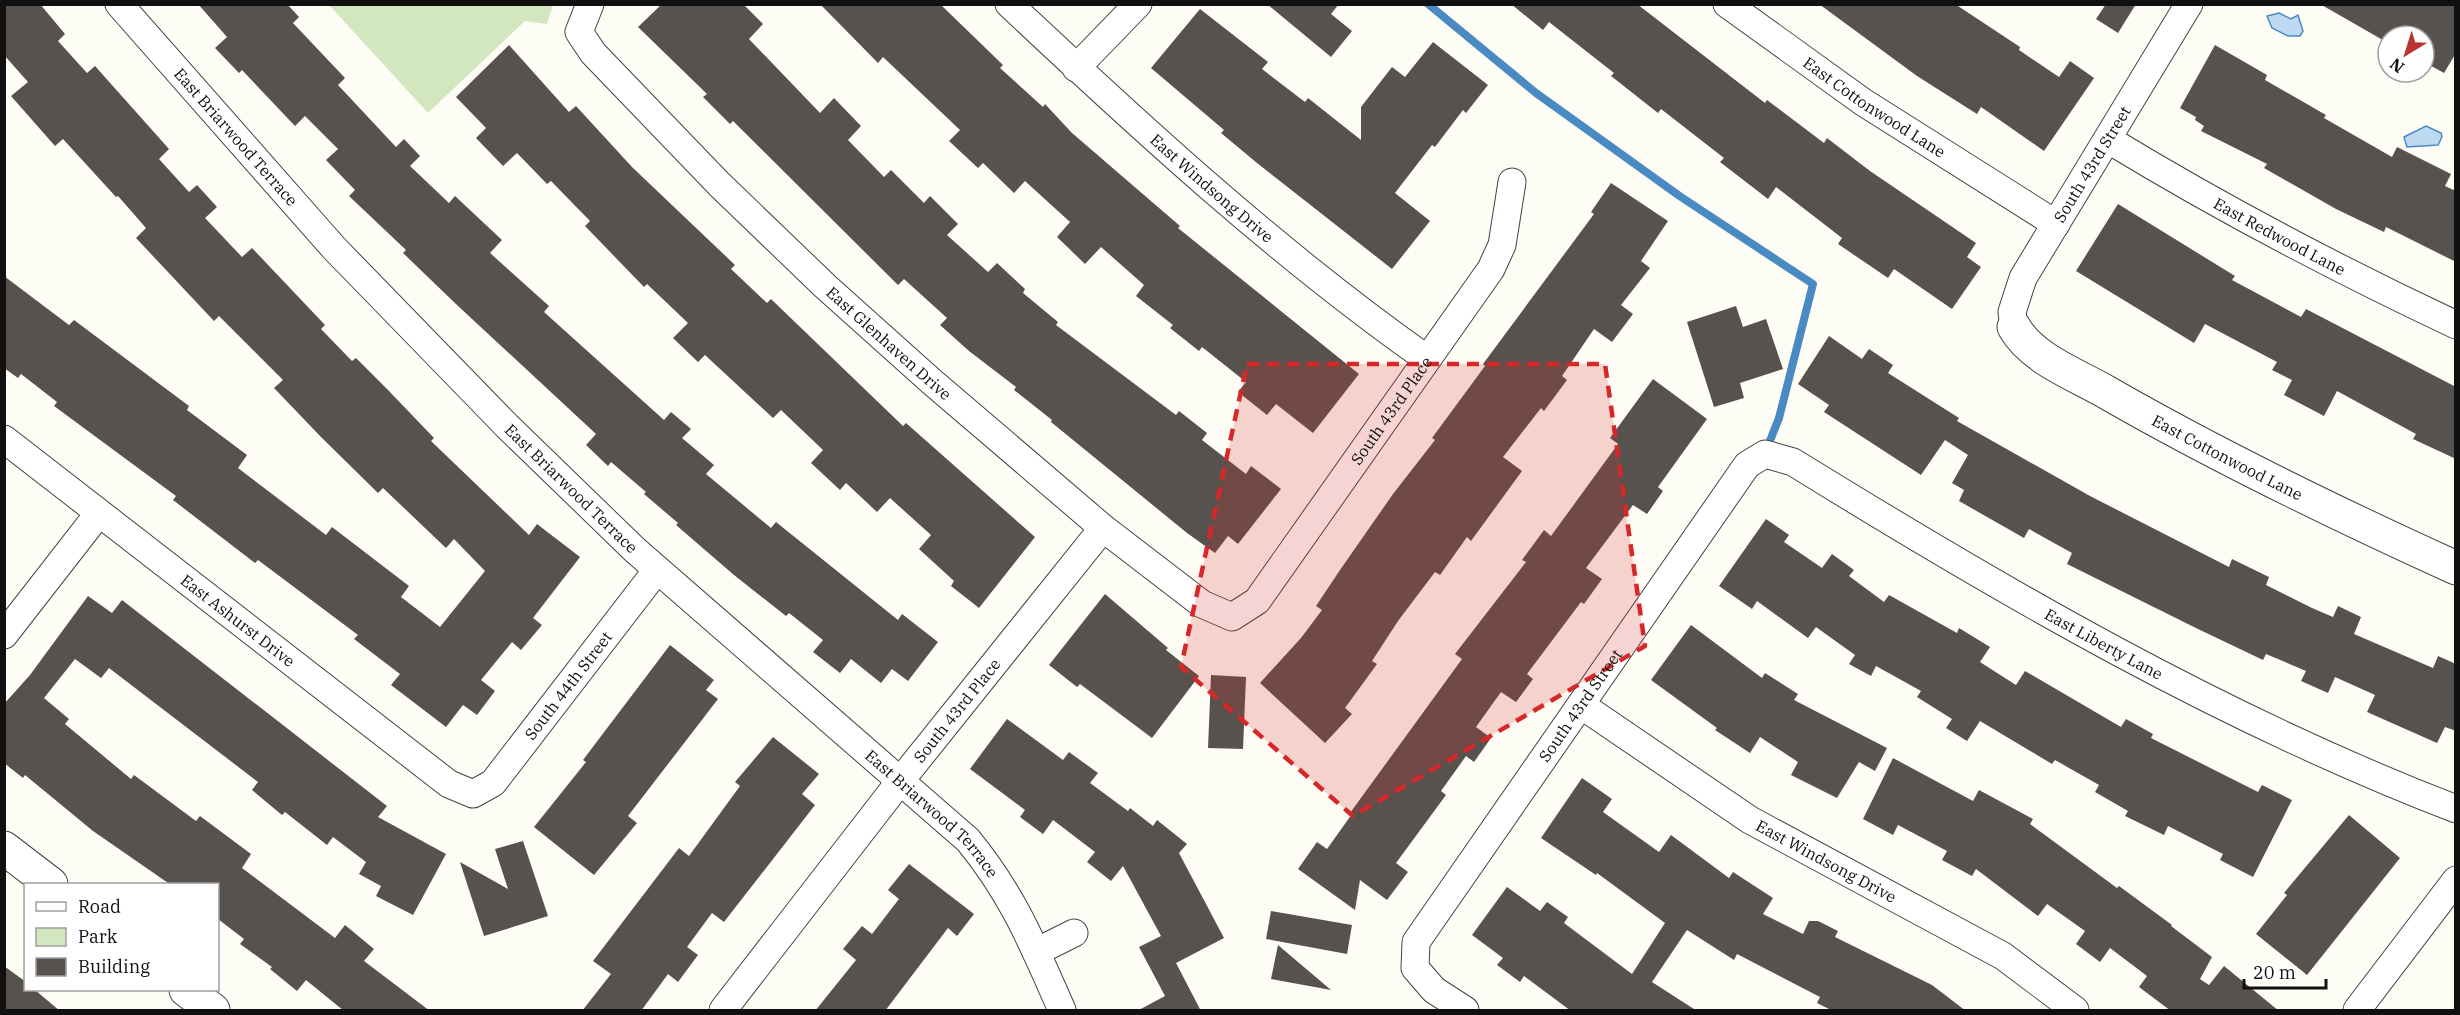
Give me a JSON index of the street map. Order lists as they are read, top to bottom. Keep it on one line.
{"streets":{"street":["East Cottonwood Lane","East Briarwood Terrace","South 43rd Street","East Windsong Drive","East Redwood Lane","East Glenhaven Drive","South 43rd Place","East Ashurst Drive","East Liberty Lane","South 44th Street"]},"crossings":[["East Cottonwood Lane","South 43rd Street"],["East Briarwood Terrace","South 43rd Place"],["East Briarwood Terrace","South 44th Street"],["South 43rd Street","East Windsong Drive"],["South 43rd Street","East Redwood Lane"],["South 43rd Street","East Liberty Lane"],["East Windsong Drive","South 43rd Place"],["East Glenhaven Drive","South 43rd Place"],["East Ashurst Drive","South 44th Street"]],"legend":["Road","Park","Building"],"scale_bar":"20 m","north":"bottom left"}
